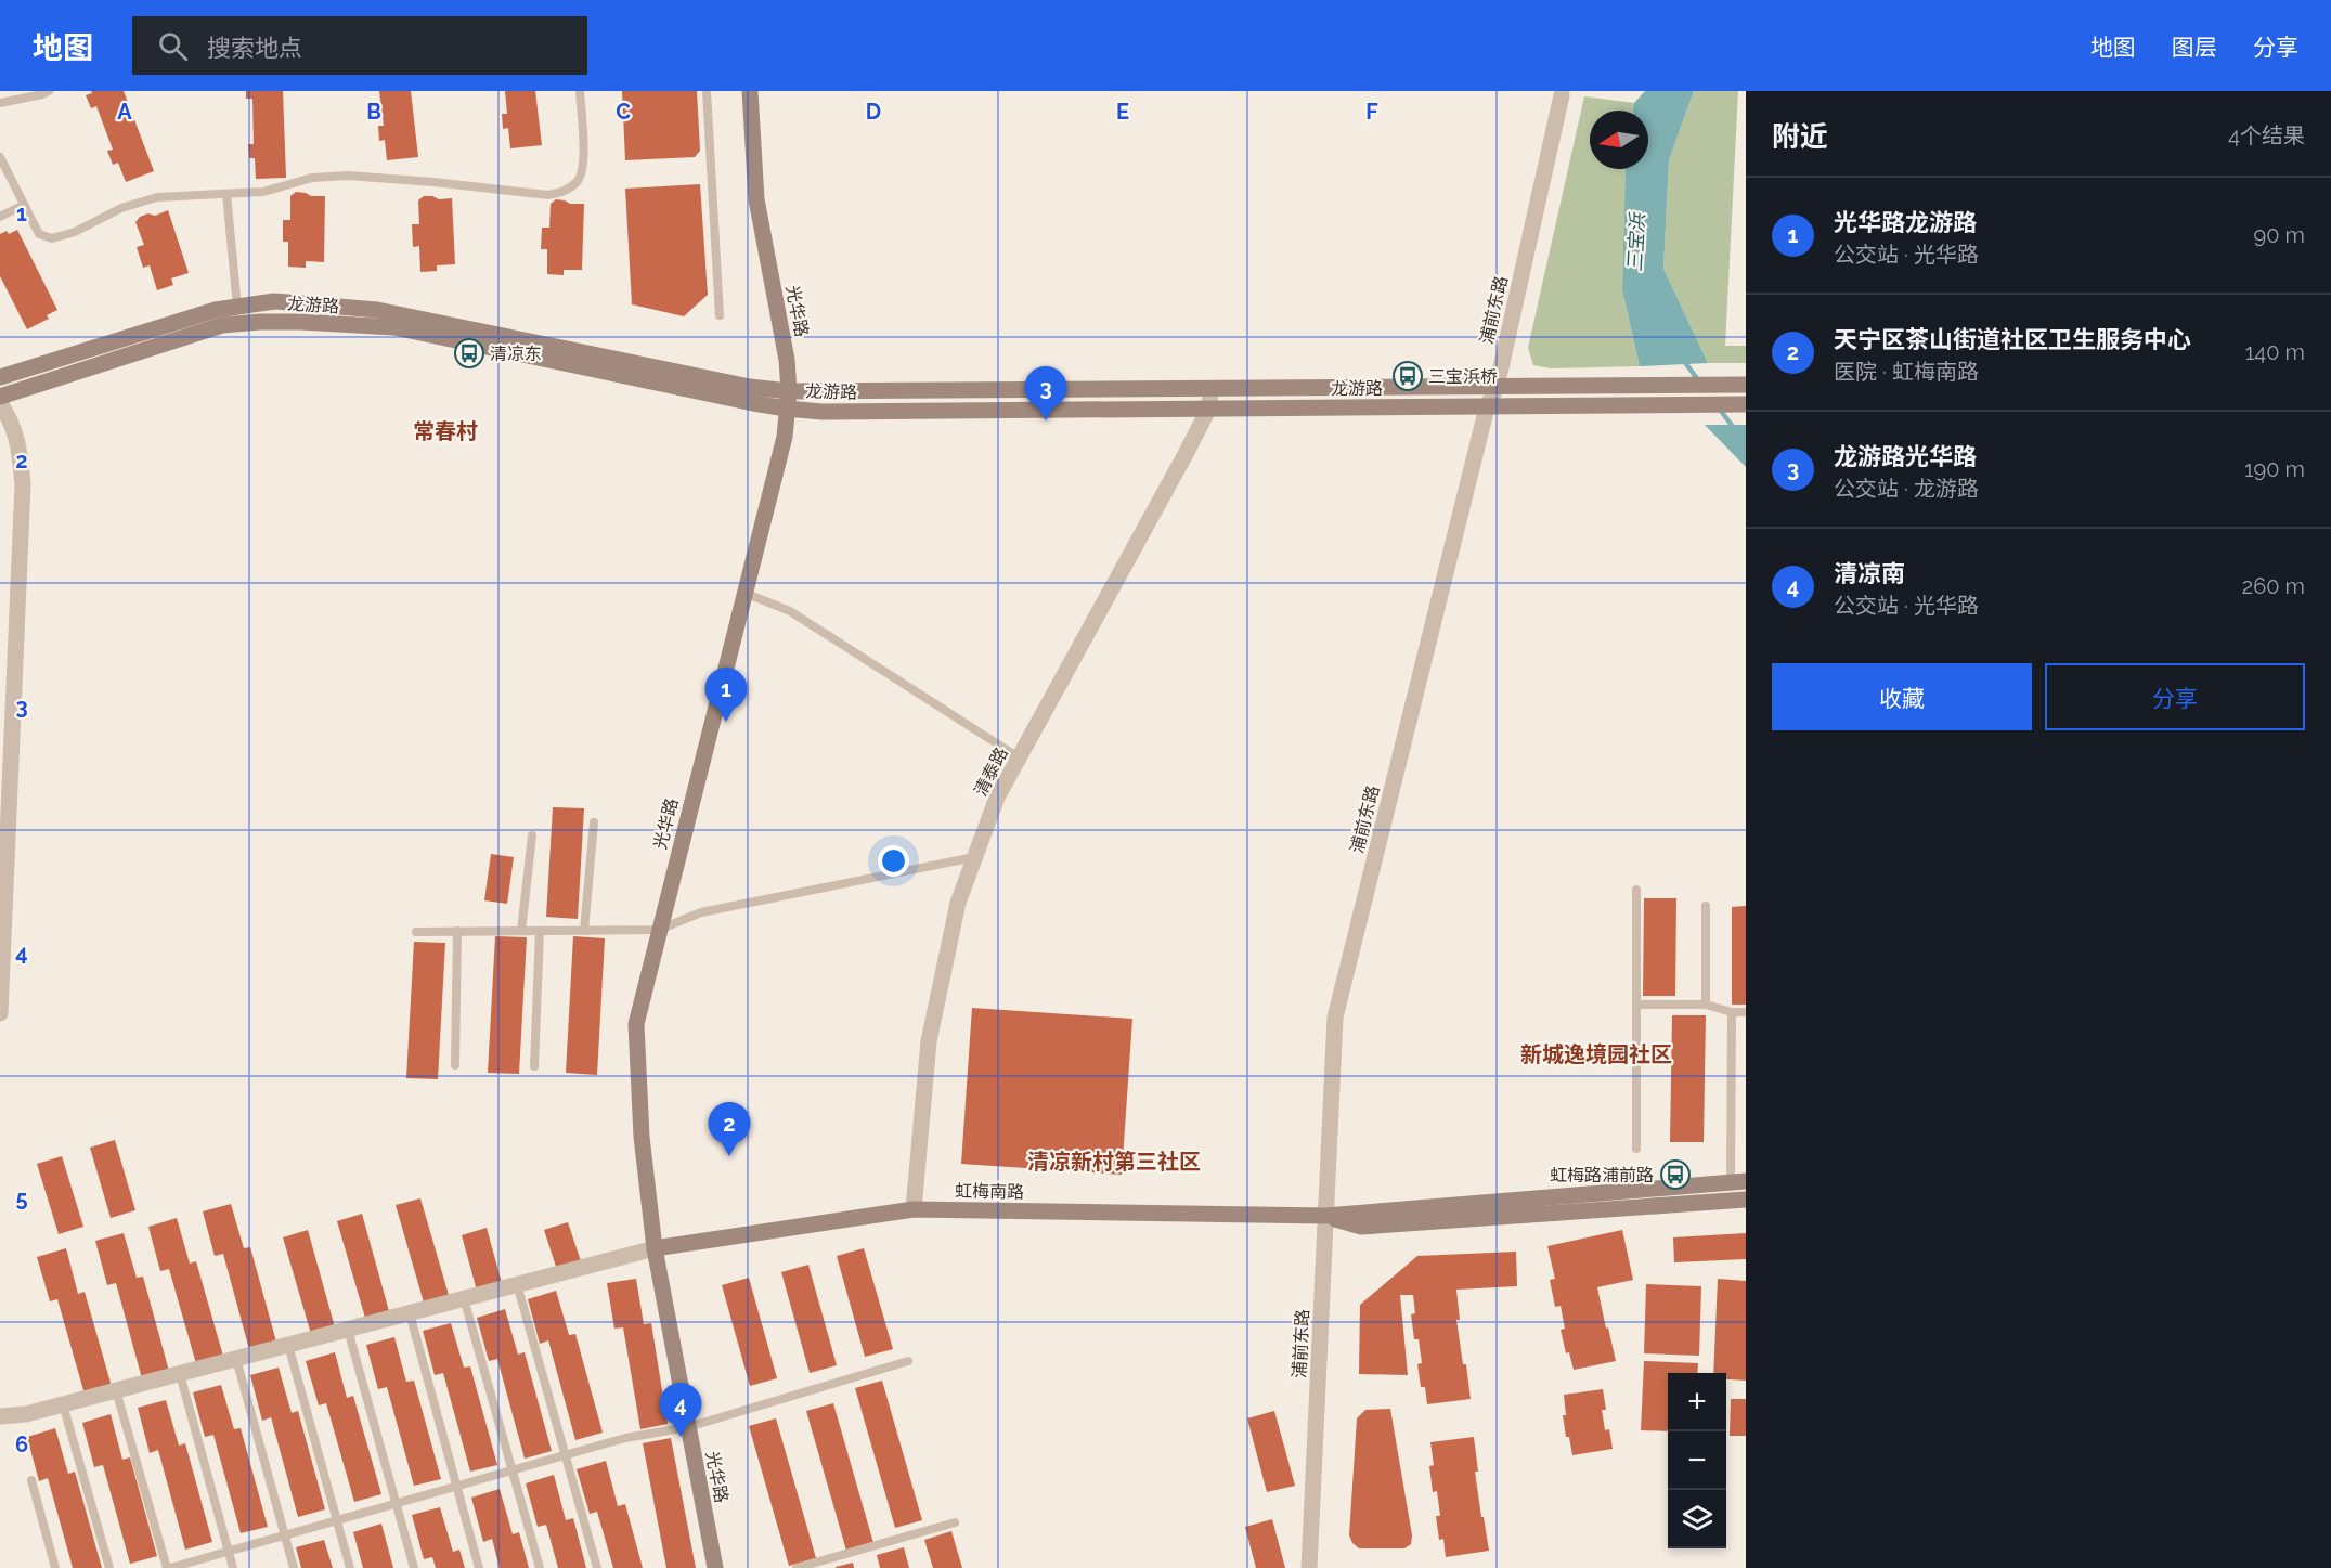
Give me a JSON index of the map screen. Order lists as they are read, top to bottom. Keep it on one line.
{"streets":{"main road":["龙游路","光华路","虹梅南路"],"street":["浦前东路","清泰路"]},"crossings":[["龙游路","浦前东路"],["龙游路","光华路"],["龙游路","清泰路"],["浦前东路","虹梅南路"],["光华路","虹梅南路"],["清泰路","虹梅南路"]],"districts":["常春村","新城逸境园社区","清凉新村第三社区"],"water":["三宝浜"],"places":{"bus stop":["清凉东","三宝浜桥","虹梅路浦前路"]},"north":"left","page":{"header":"地图","search":"搜索地点","nav":["地图","图层","分享"],"heading":["附近","4个结果"],"list":[{"mark":"1","name":"光华路龙游路","note":"公交站 · 光华路","value":"90 m"},{"mark":"2","name":"天宁区茶山街道社区卫生服务中心","note":"医院 · 虹梅南路","value":"140 m"},{"mark":"3","name":"龙游路光华路","note":"公交站 · 龙游路","value":"190 m"},{"mark":"4","name":"清凉南","note":"公交站 · 光华路","value":"260 m"}],"pins":["3","1","2","4"],"buttons":["收藏","分享"],"map_buttons":["+","−"]},"grid":{"columns":["A","B","C","D","E","F"],"rows":["1","2","3","4","5","6"]}}
